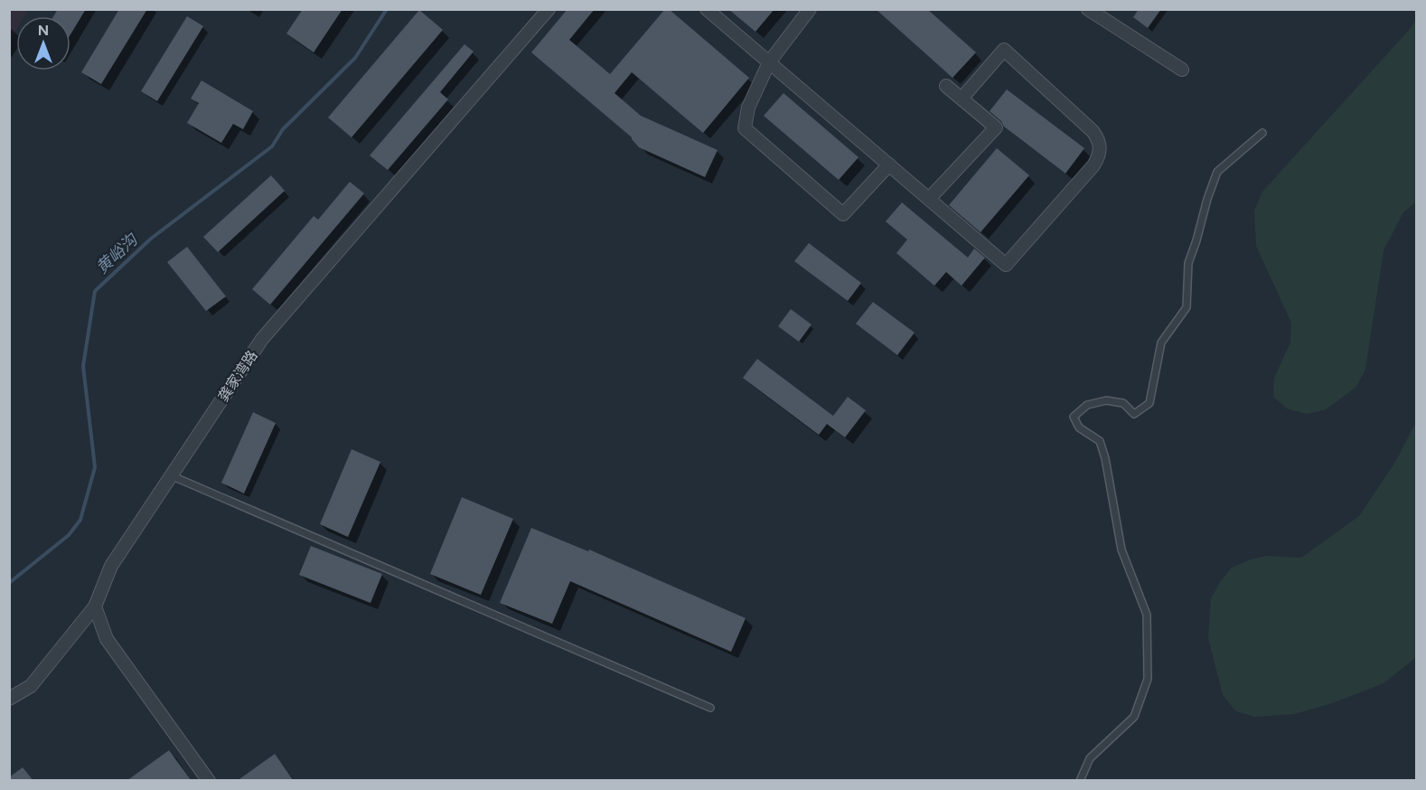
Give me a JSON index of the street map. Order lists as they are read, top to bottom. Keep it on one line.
{"streets":{"street":["龚家湾路"]},"water":["黄峪沟"],"north":"top"}
